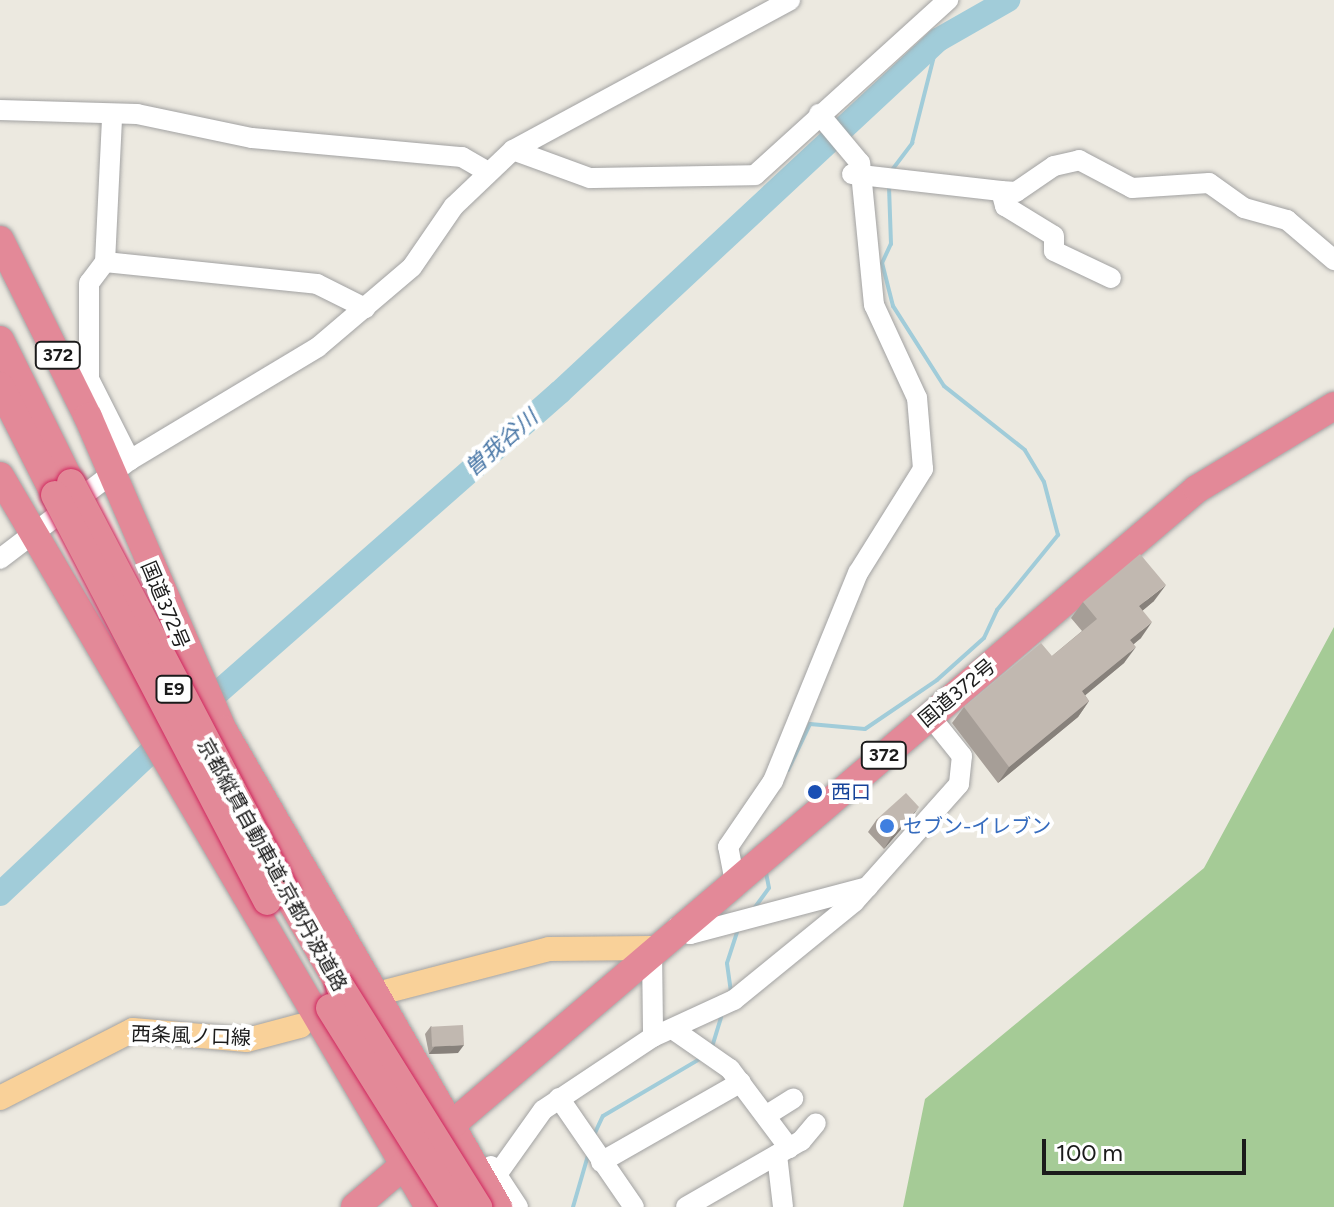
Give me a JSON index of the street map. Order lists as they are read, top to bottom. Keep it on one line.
{"streets":{"highway":["372","国道372号","E9","京都縦貫自動車道;京都丹波道路"],"main road":["西条風ノ口線"]},"water":["曽我谷川"],"places":["西口","セブン-イレブン"],"scale_bar":"100 m"}
